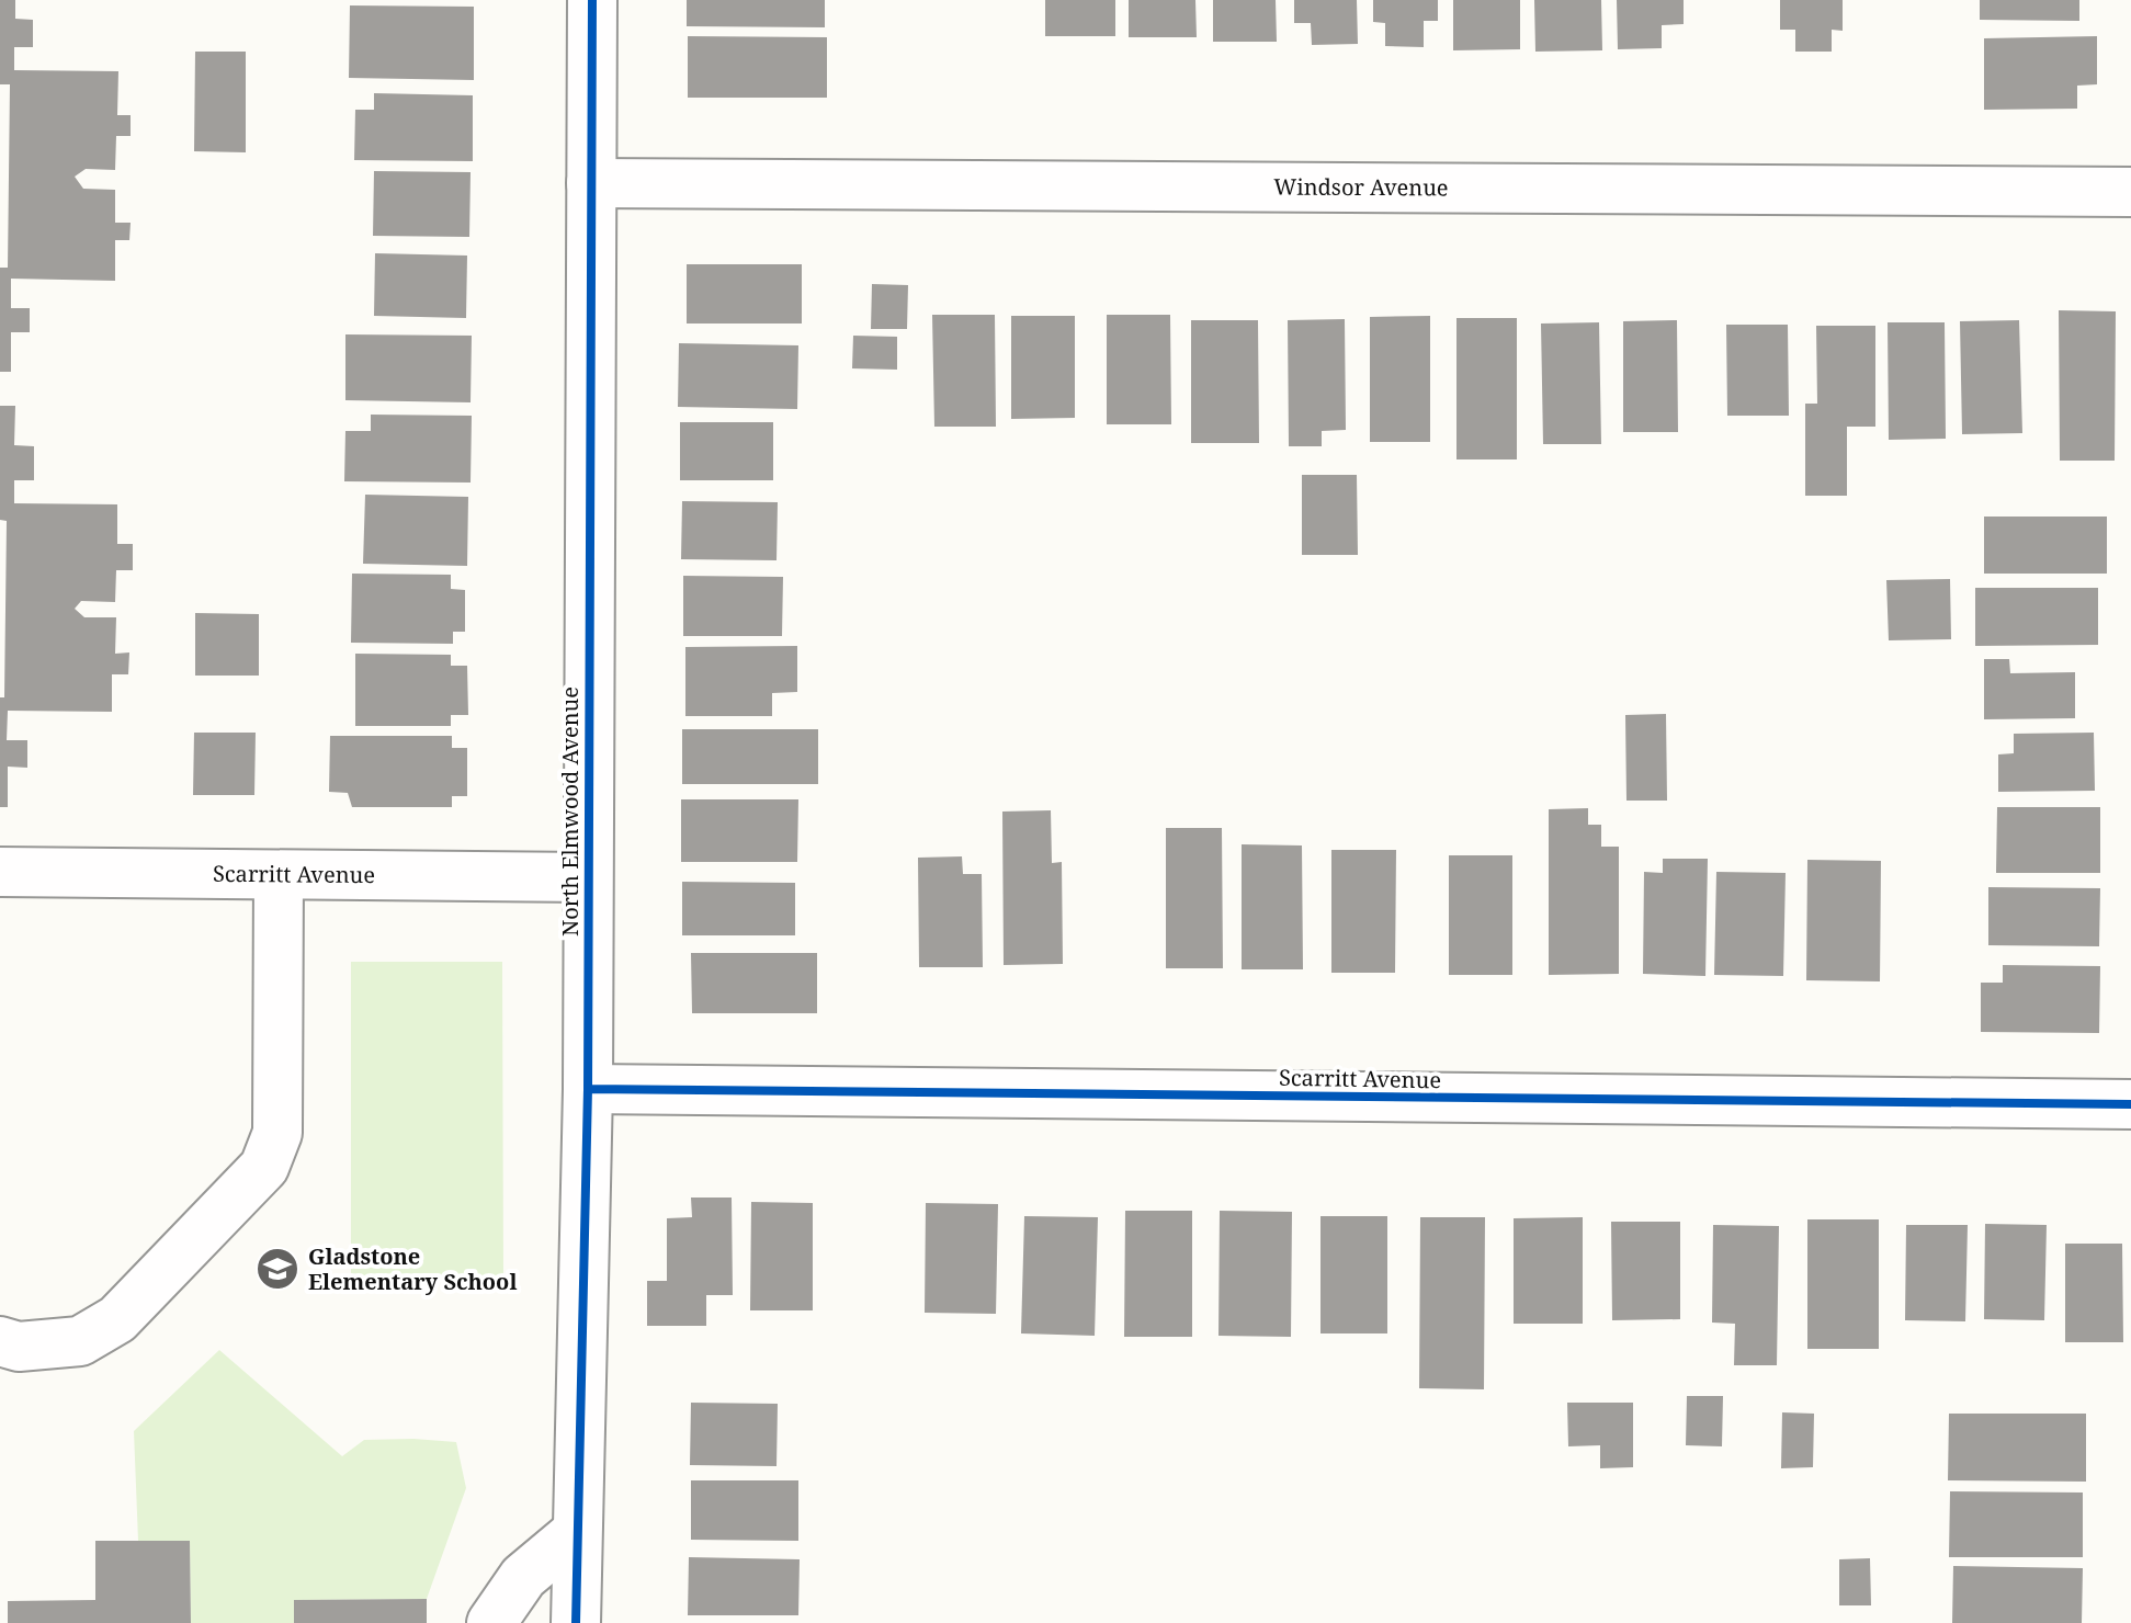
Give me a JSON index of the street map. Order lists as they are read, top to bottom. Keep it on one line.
{"streets":{"street":["Windsor Avenue","North Elmwood Avenue","Scarritt Avenue"]},"crossings":[["Windsor Avenue","North Elmwood Avenue"],["North Elmwood Avenue","Scarritt Avenue"]],"places":{"school or university":["Gladstone Elementary School"]}}
